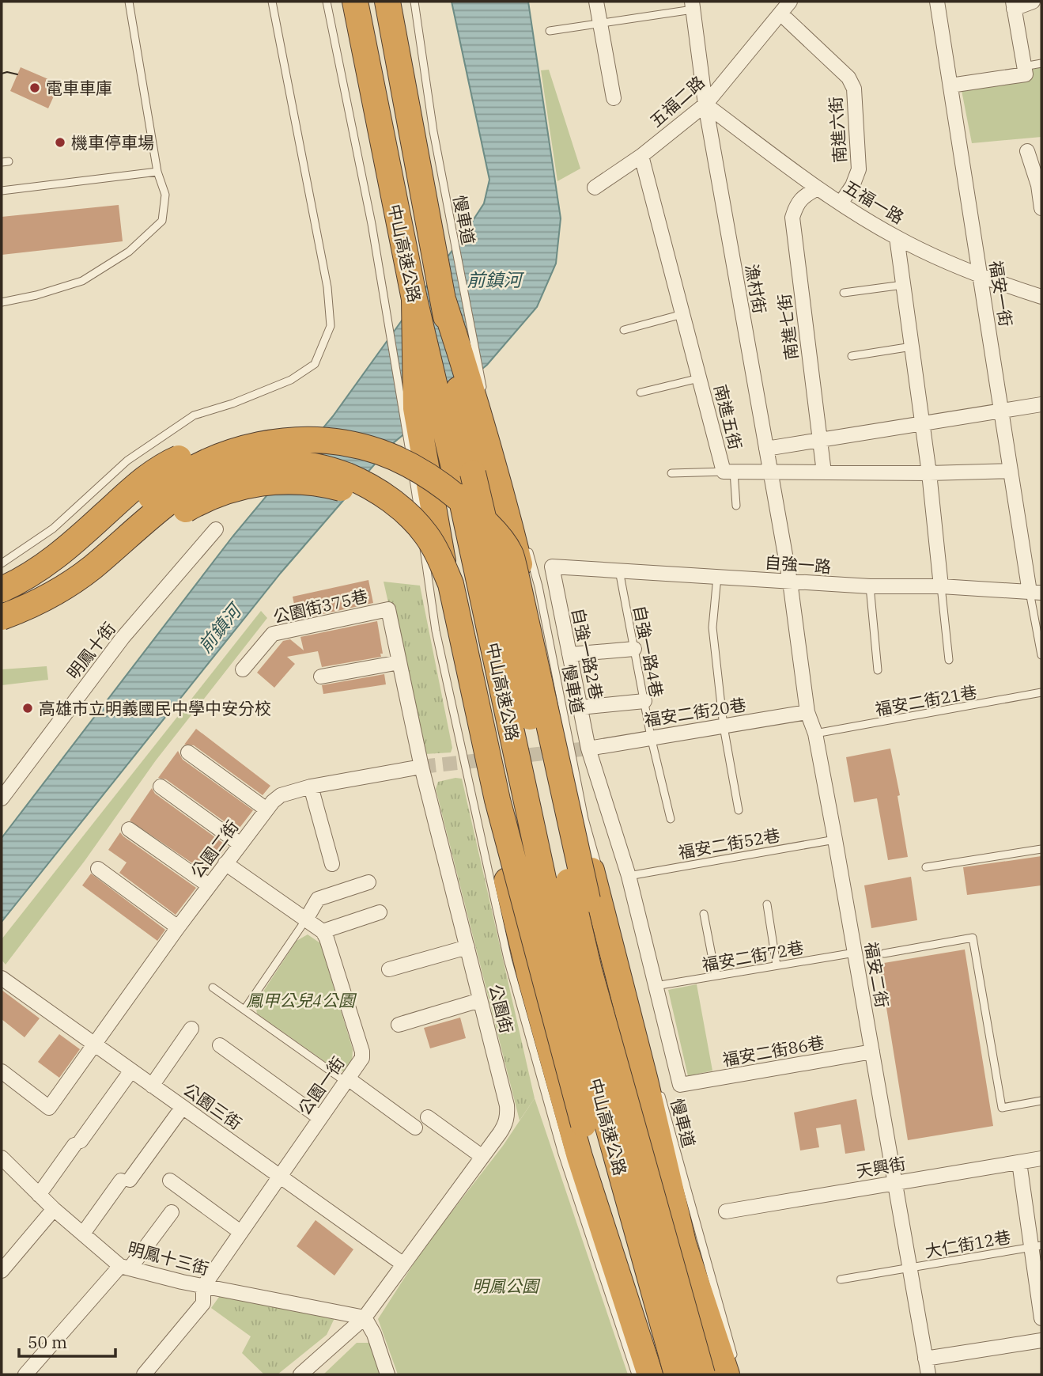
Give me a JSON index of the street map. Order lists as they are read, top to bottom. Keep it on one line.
{"streets":{"highway":["中山高速公路"],"street":["五福二路","南進六街","五福一路","漁村街","福安一街","南進七街","南進五街","自強一路","公園街375巷","明鳳十街","自強一路2巷","福安二街20巷","公園二街","福安二街","公園街","福安二街86巷","公園一街","公園三街","天興街","明鳳十三街"],"lane":["慢車道","自強一路4巷","福安二街21巷","福安二街52巷","福安二街72巷","大仁街12巷"]},"crossings":[["五福二路","南進六街"],["五福二路","五福一路"],["五福二路","漁村街"],["五福二路","南進五街"],["南進六街","五福一路"],["五福一路","漁村街"],["五福一路","福安一街"],["五福一路","南進七街"],["慢車道","中山高速公路"],["漁村街","南進五街"],["漁村街","自強一路"],["漁村街","福安二街"],["福安一街","南進五街"],["福安一街","自強一路"],["南進七街","南進五街"],["自強一路","自強一路4巷"],["自強一路","自強一路2巷"],["自強一路","福安二街"],["公園街375巷","公園街"],["自強一路4巷","福安二街20巷"],["自強一路2巷","福安二街20巷"],["自強一路2巷","福安二街52巷"],["自強一路2巷","福安二街72巷"],["自強一路2巷","福安二街86巷"],["福安二街21巷","福安二街"],["福安二街20巷","福安二街"],["福安二街52巷","福安二街"],["公園二街","公園街"],["公園二街","公園三街"],["福安二街72巷","福安二街"],["福安二街","福安二街86巷"],["福安二街","天興街"],["福安二街","大仁街12巷"],["公園街","公園三街"],["公園街","明鳳十三街"],["公園一街","公園三街"],["公園一街","明鳳十三街"]],"water":["前鎮河"],"parks":["鳳甲公兒4公園","明鳳公園"],"places":["電車車庫","機車停車場","高雄市立明義國民中學中安分校"],"scale_bar":"50 m"}
